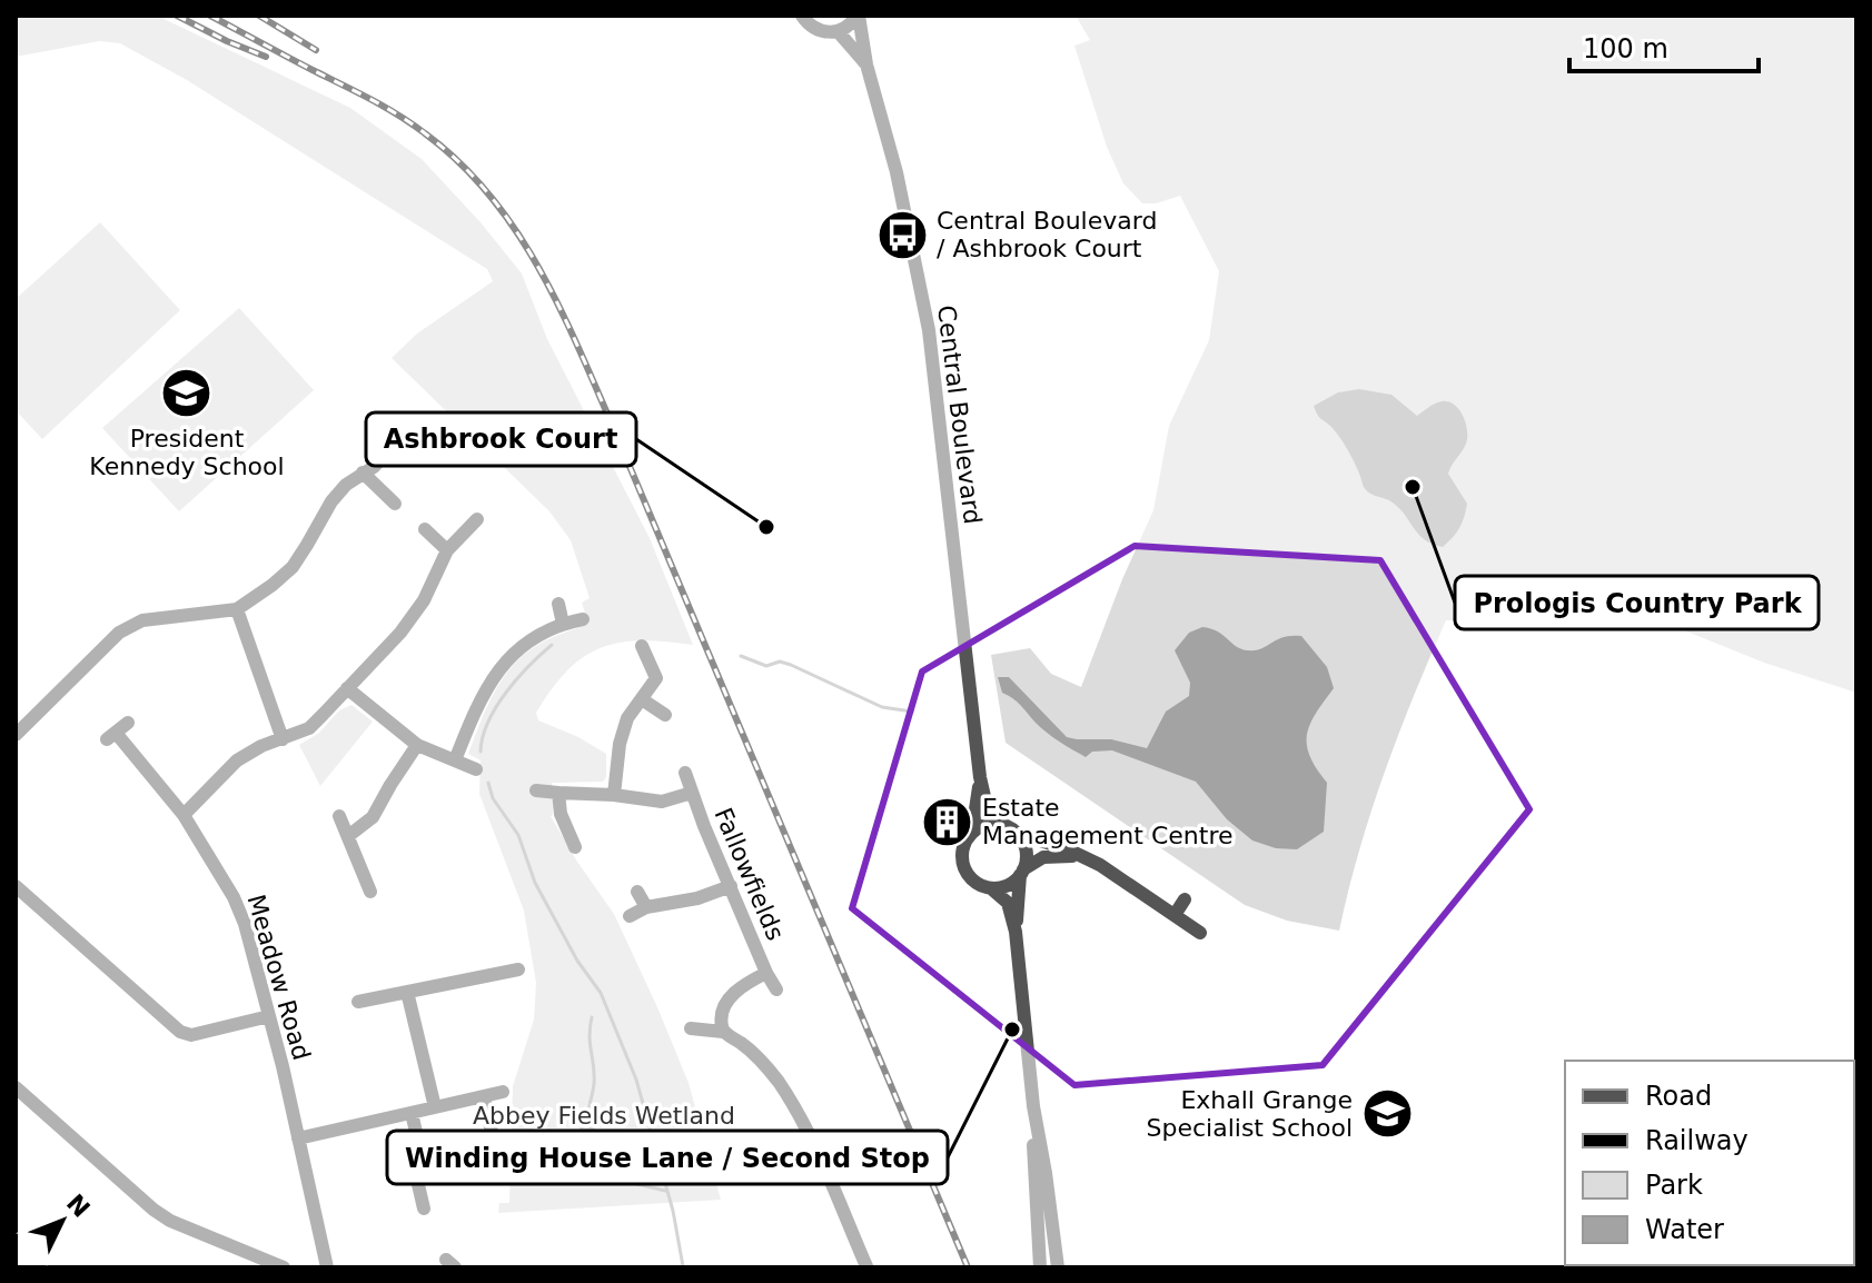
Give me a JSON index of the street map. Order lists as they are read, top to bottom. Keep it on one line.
{"streets":{"street":["Central Boulevard","Fallowfields","Meadow Road"]},"parks":["Abbey Fields Wetland"],"places":{"bus stop":["Central Boulevard / Ashbrook Court"],"school or university":["President Kennedy School","Exhall Grange Specialist School"],"other":["Prologis Country Park","Ashbrook Court","Winding House Lane / Second Stop"],"building":["Estate Management Centre"]},"legend":["Road","Railway","Park","Water"],"scale_bar":"100 m","north":"top right"}
